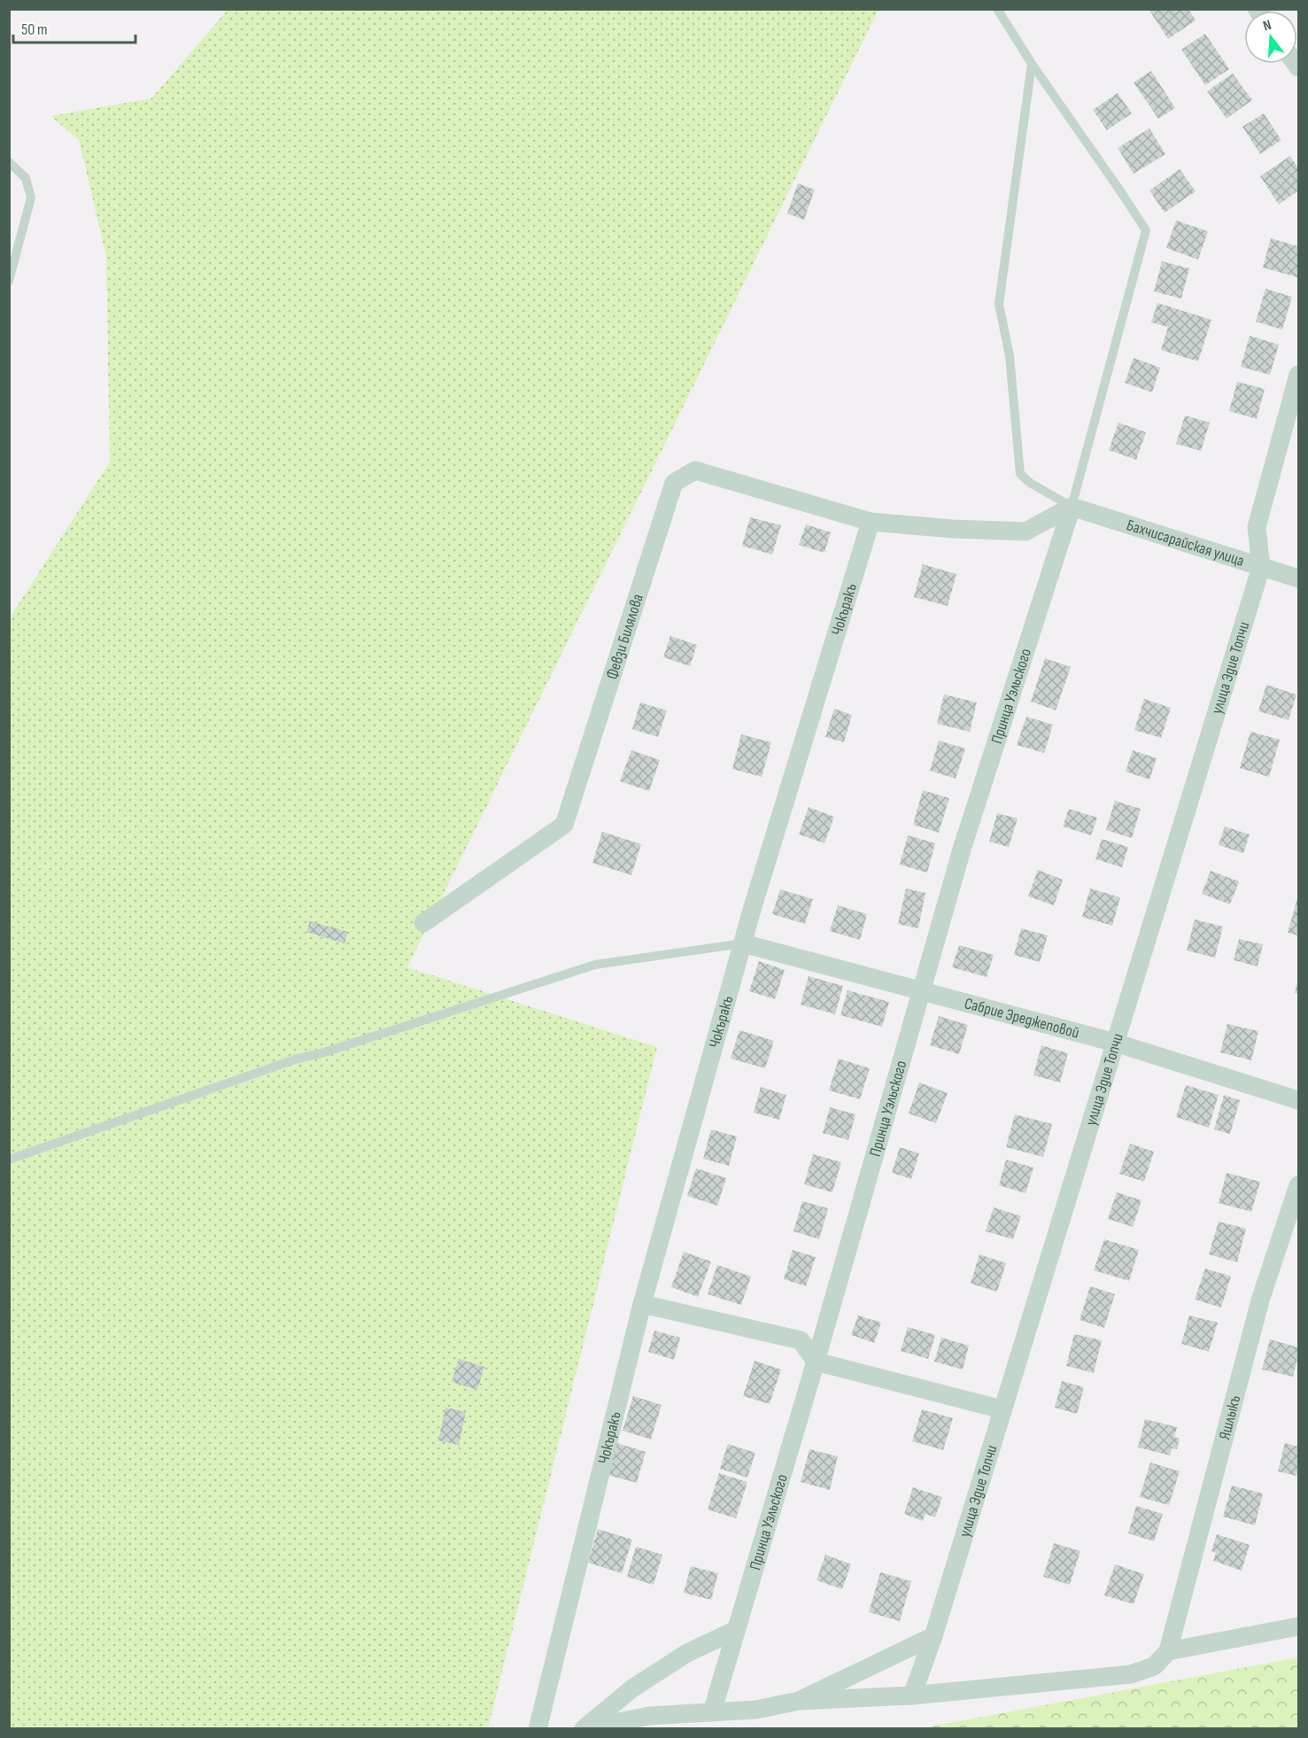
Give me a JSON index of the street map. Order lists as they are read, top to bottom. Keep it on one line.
{"streets":{"street":["Бахчисарайская улица","Чокъракъ","Февзи Билялова","улица Эдие Топчи","Принца Уэльского","Сабрие Эреджеповой","Яшлыкъ"]},"crossings":[["Бахчисарайская улица","улица Эдие Топчи"],["Бахчисарайская улица","Принца Уэльского"],["Чокъракъ","Февзи Билялова"],["Чокъракъ","Сабрие Эреджеповой"],["улица Эдие Топчи","Сабрие Эреджеповой"],["Принца Уэльского","Сабрие Эреджеповой"]],"scale_bar":"50 m","north":"top"}
